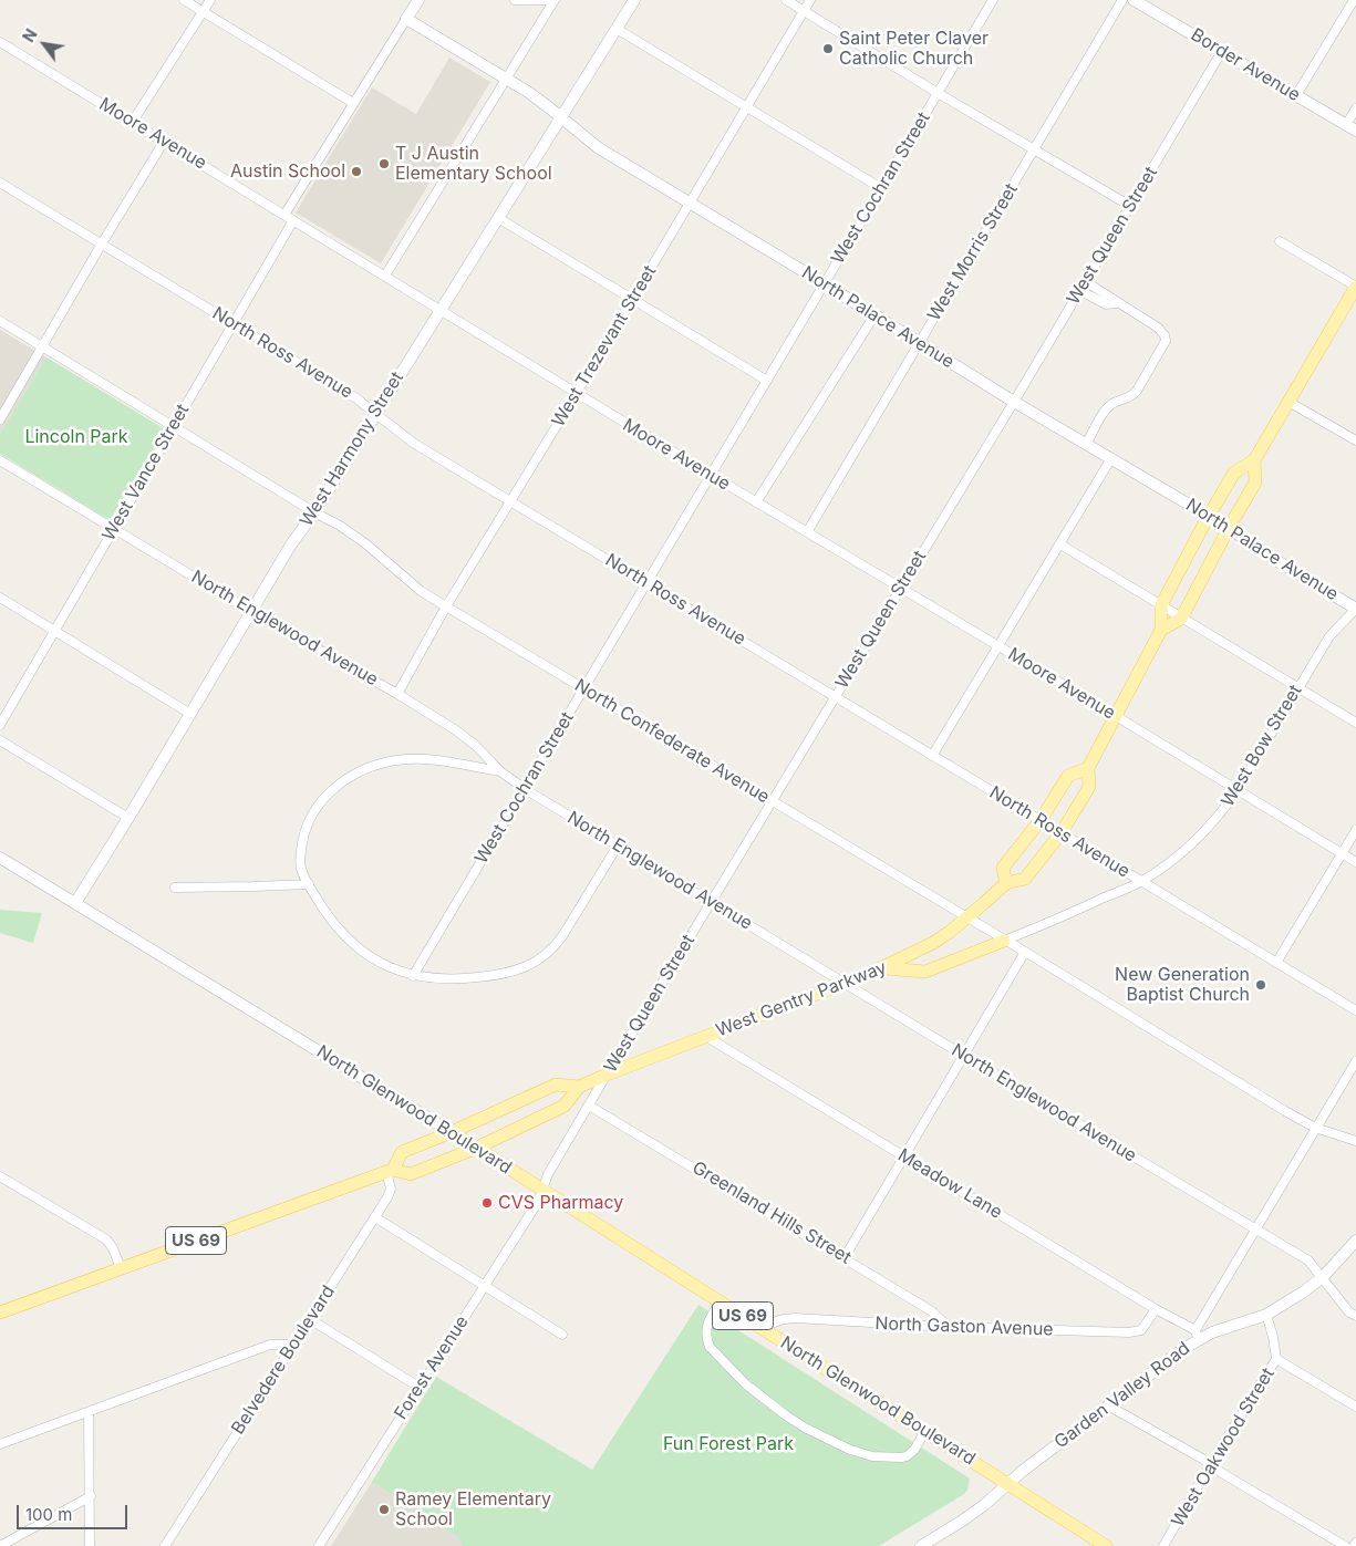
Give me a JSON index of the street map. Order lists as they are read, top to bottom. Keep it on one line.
{"streets":{"main road":["West Gentry Parkway","North Glenwood Boulevard","US 69"],"street":["Border Avenue","Moore Avenue","West Cochran Street","West Queen Street","West Morris Street","North Palace Avenue","West Trezevant Street","North Ross Avenue","West Harmony Street","West Vance Street","North Englewood Avenue","North Confederate Avenue","West Bow Street","Meadow Lane","Greenland Hills Street","North Gaston Avenue","Belvedere Boulevard","Forest Avenue","Garden Valley Road","West Oakwood Street"]},"crossings":[["Border Avenue","West Queen Street"],["Moore Avenue","West Cochran Street"],["Moore Avenue","West Queen Street"],["Moore Avenue","West Morris Street"],["Moore Avenue","West Trezevant Street"],["Moore Avenue","West Harmony Street"],["Moore Avenue","West Vance Street"],["Moore Avenue","West Bow Street"],["Moore Avenue","West Gentry Parkway"],["West Cochran Street","North Palace Avenue"],["West Cochran Street","North Ross Avenue"],["West Cochran Street","North Englewood Avenue"],["West Cochran Street","North Confederate Avenue"],["West Queen Street","North Palace Avenue"],["West Queen Street","North Ross Avenue"],["West Queen Street","North Englewood Avenue"],["West Queen Street","North Confederate Avenue"],["West Queen Street","West Gentry Parkway"],["West Queen Street","North Glenwood Boulevard"],["West Queen Street","Greenland Hills Street"],["West Queen Street","Forest Avenue"],["West Morris Street","North Palace Avenue"],["North Palace Avenue","West Trezevant Street"],["North Palace Avenue","West Harmony Street"],["North Palace Avenue","West Bow Street"],["North Palace Avenue","West Gentry Parkway"],["West Trezevant Street","North Ross Avenue"],["West Trezevant Street","North Englewood Avenue"],["West Trezevant Street","North Confederate Avenue"],["North Ross Avenue","West Harmony Street"],["North Ross Avenue","West Vance Street"],["North Ross Avenue","West Bow Street"],["North Ross Avenue","West Gentry Parkway"],["West Harmony Street","North Englewood Avenue"],["West Harmony Street","North Confederate Avenue"],["West Harmony Street","North Glenwood Boulevard"],["West Vance Street","North Englewood Avenue"],["West Vance Street","North Confederate Avenue"],["North Englewood Avenue","West Gentry Parkway"],["North Englewood Avenue","Garden Valley Road"],["North Confederate Avenue","West Bow Street"],["North Confederate Avenue","West Gentry Parkway"],["North Confederate Avenue","Garden Valley Road"],["West Gentry Parkway","North Glenwood Boulevard"],["West Gentry Parkway","Meadow Lane"],["West Gentry Parkway","Belvedere Boulevard"],["North Glenwood Boulevard","North Gaston Avenue"],["North Glenwood Boulevard","Forest Avenue"],["North Glenwood Boulevard","Garden Valley Road"],["Meadow Lane","North Gaston Avenue"],["Meadow Lane","Garden Valley Road"],["Greenland Hills Street","North Gaston Avenue"]],"parks":["Lincoln Park","Fun Forest Park"],"places":["Saint Peter Claver Catholic Church","T J Austin Elementary School","Austin School","New Generation Baptist Church","CVS Pharmacy","Ramey Elementary School"],"scale_bar":"100 m","north":"top left"}
